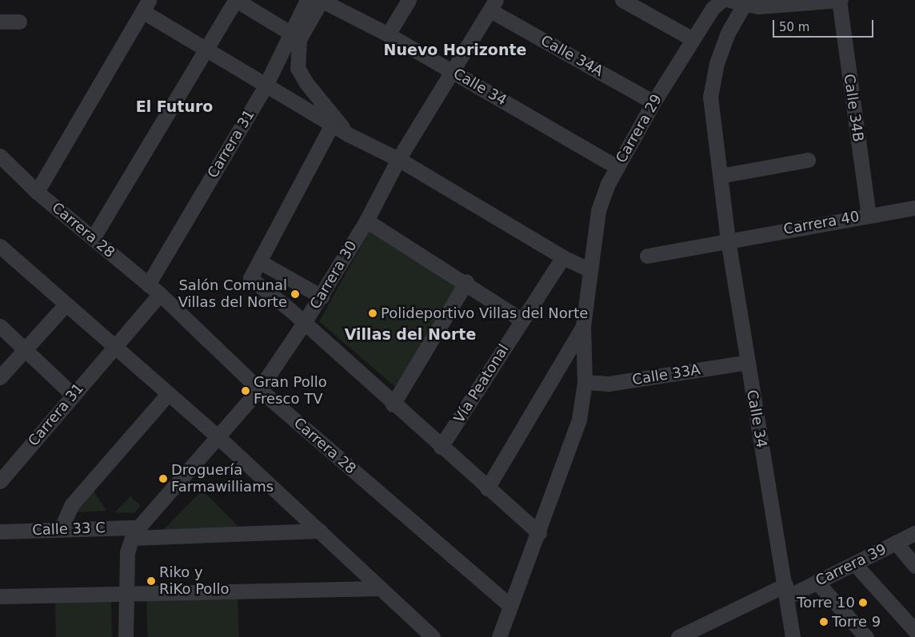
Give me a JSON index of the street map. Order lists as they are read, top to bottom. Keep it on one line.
{"streets":{"street":["Calle 34A","Calle 34","Calle 34B","Carrera 29","Carrera 31","Carrera 40","Carrera 28","Carrera 30","Calle 33A","Vía Peatonal","Calle 33 C","Carrera 39"]},"crossings":[["Calle 34A","Carrera 29"],["Calle 34A","Carrera 30"],["Calle 34","Carrera 29"],["Calle 34","Carrera 31"],["Calle 34","Carrera 40"],["Calle 34","Carrera 30"],["Calle 34","Calle 33A"],["Calle 34","Carrera 39"],["Calle 34B","Carrera 40"],["Carrera 31","Carrera 28"],["Carrera 28","Carrera 30"],["Carrera 30","Calle 33 C"]],"districts":["Nuevo Horizonte","El Futuro","Villas del Norte"],"places":["Salón Comunal Villas del Norte","Polideportivo Villas del Norte","Gran Pollo Fresco TV","Droguería Farmawilliams","Riko y RiKo Pollo","Torre 10","Torre 9"],"scale_bar":"50 m"}
